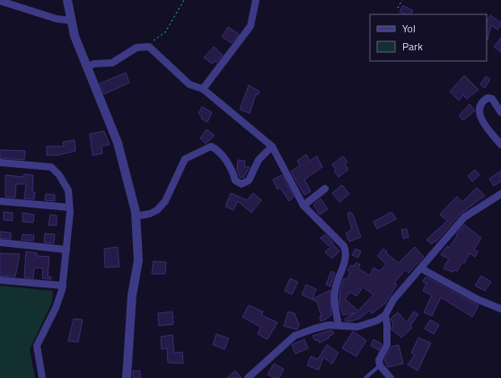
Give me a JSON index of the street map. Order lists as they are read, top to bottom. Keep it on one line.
{"legend":["Yol","Park"]}
